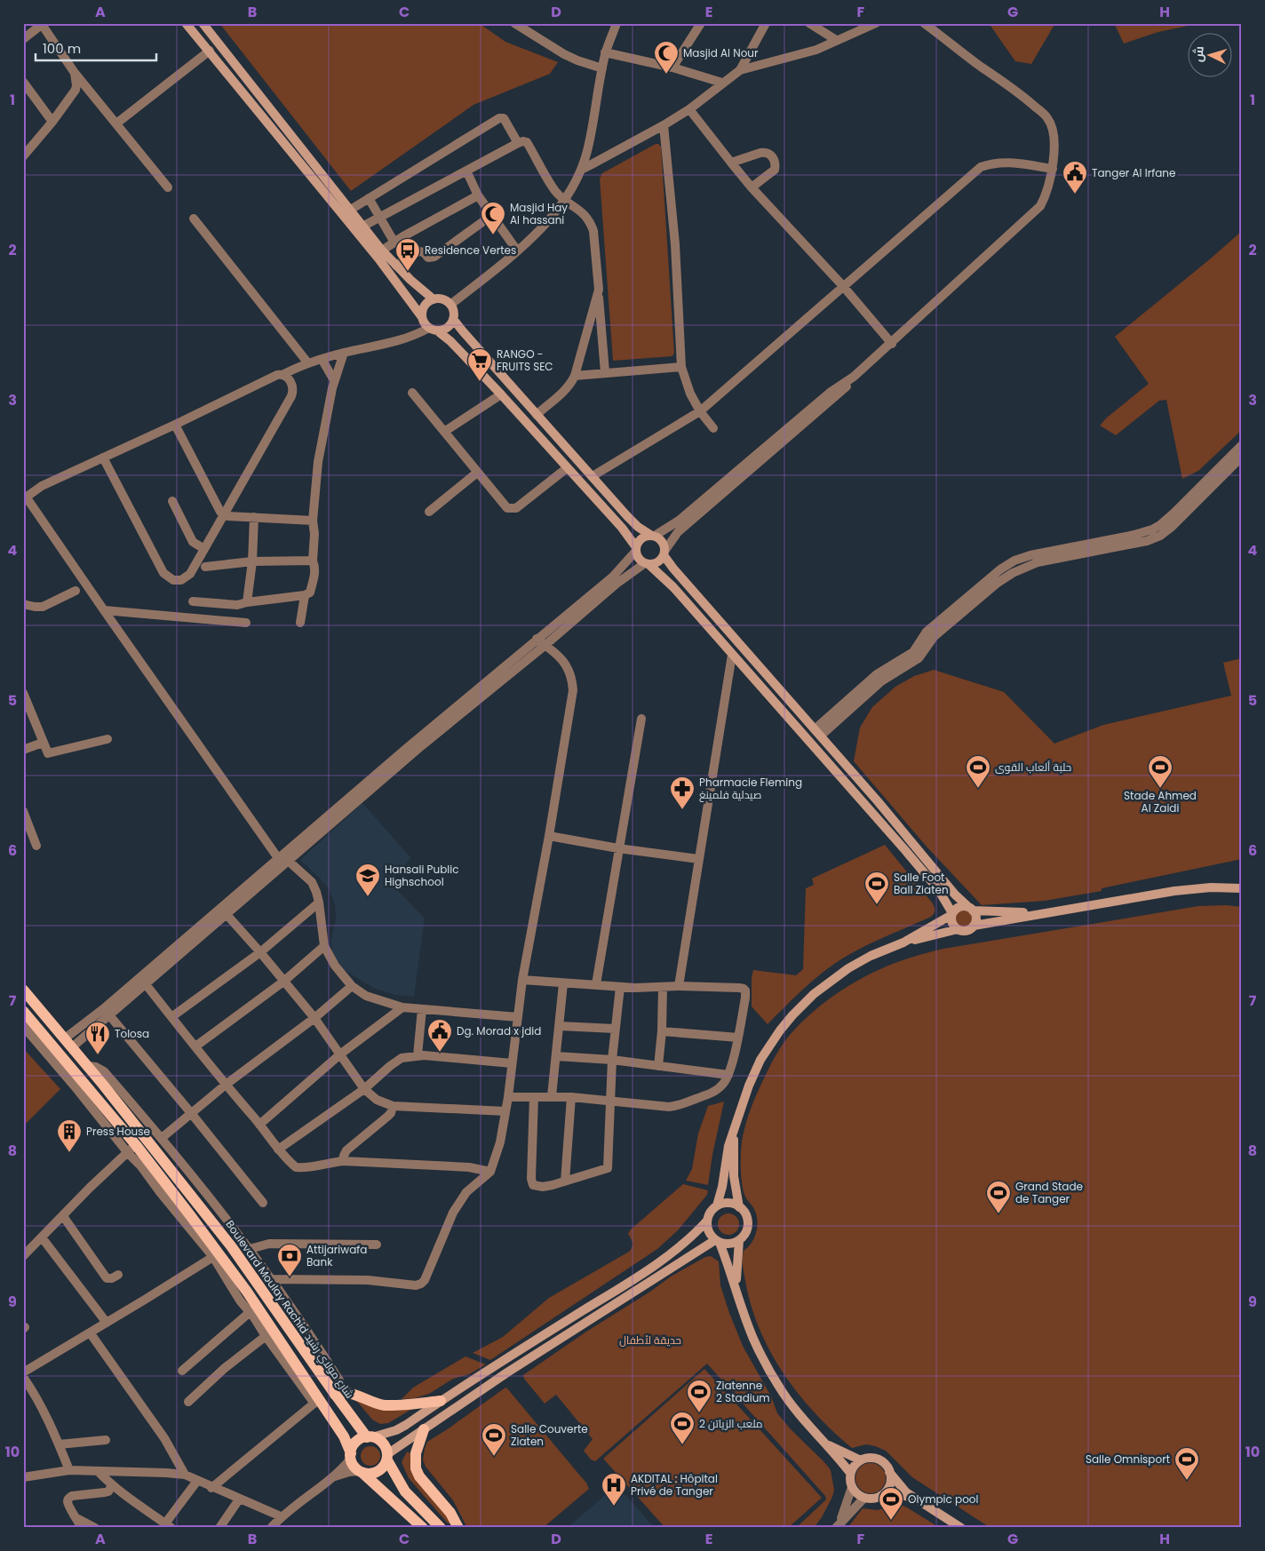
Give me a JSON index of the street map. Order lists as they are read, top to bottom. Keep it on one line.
{"streets":{"main road":["Boulevard Moulay Rachid شارع مولاي رشيد"]},"parks":["حديقة لأطفال"],"places":{"mosque":["Masjid Al Nour","Masjid Hay Al hassani"],"public building":["Tanger Al Irfane","Dg. Morad x jdid"],"bus stop":["Residence Vertes"],"supermarket":["RANGO - FRUITS SEC"],"sports":["حلبة ألعاب القوى","Stade Ahmed Al Zaidi","Salle Foot Ball Ziaten","Grand Stade de Tanger","Ziatenne 2 Stadium","ملعب الزياتن 2","Salle Couverte Ziaten","Salle Omnisport","Olympic pool"],"pharmacy":["Pharmacie Fleming صيدلية فلمينغ"],"school or university":["Hansali Public Highschool"],"restaurant":["Tolosa"],"building":["Press House"],"bank":["Attijariwafa Bank"],"hospital":["AKDITAL : Hôpital Privé de Tanger"]},"scale_bar":"100 m","north":"left","grid":{"columns":["A","B","C","D","E","F","G","H"],"rows":["1","2","3","4","5","6","7","8","9","10"]}}
